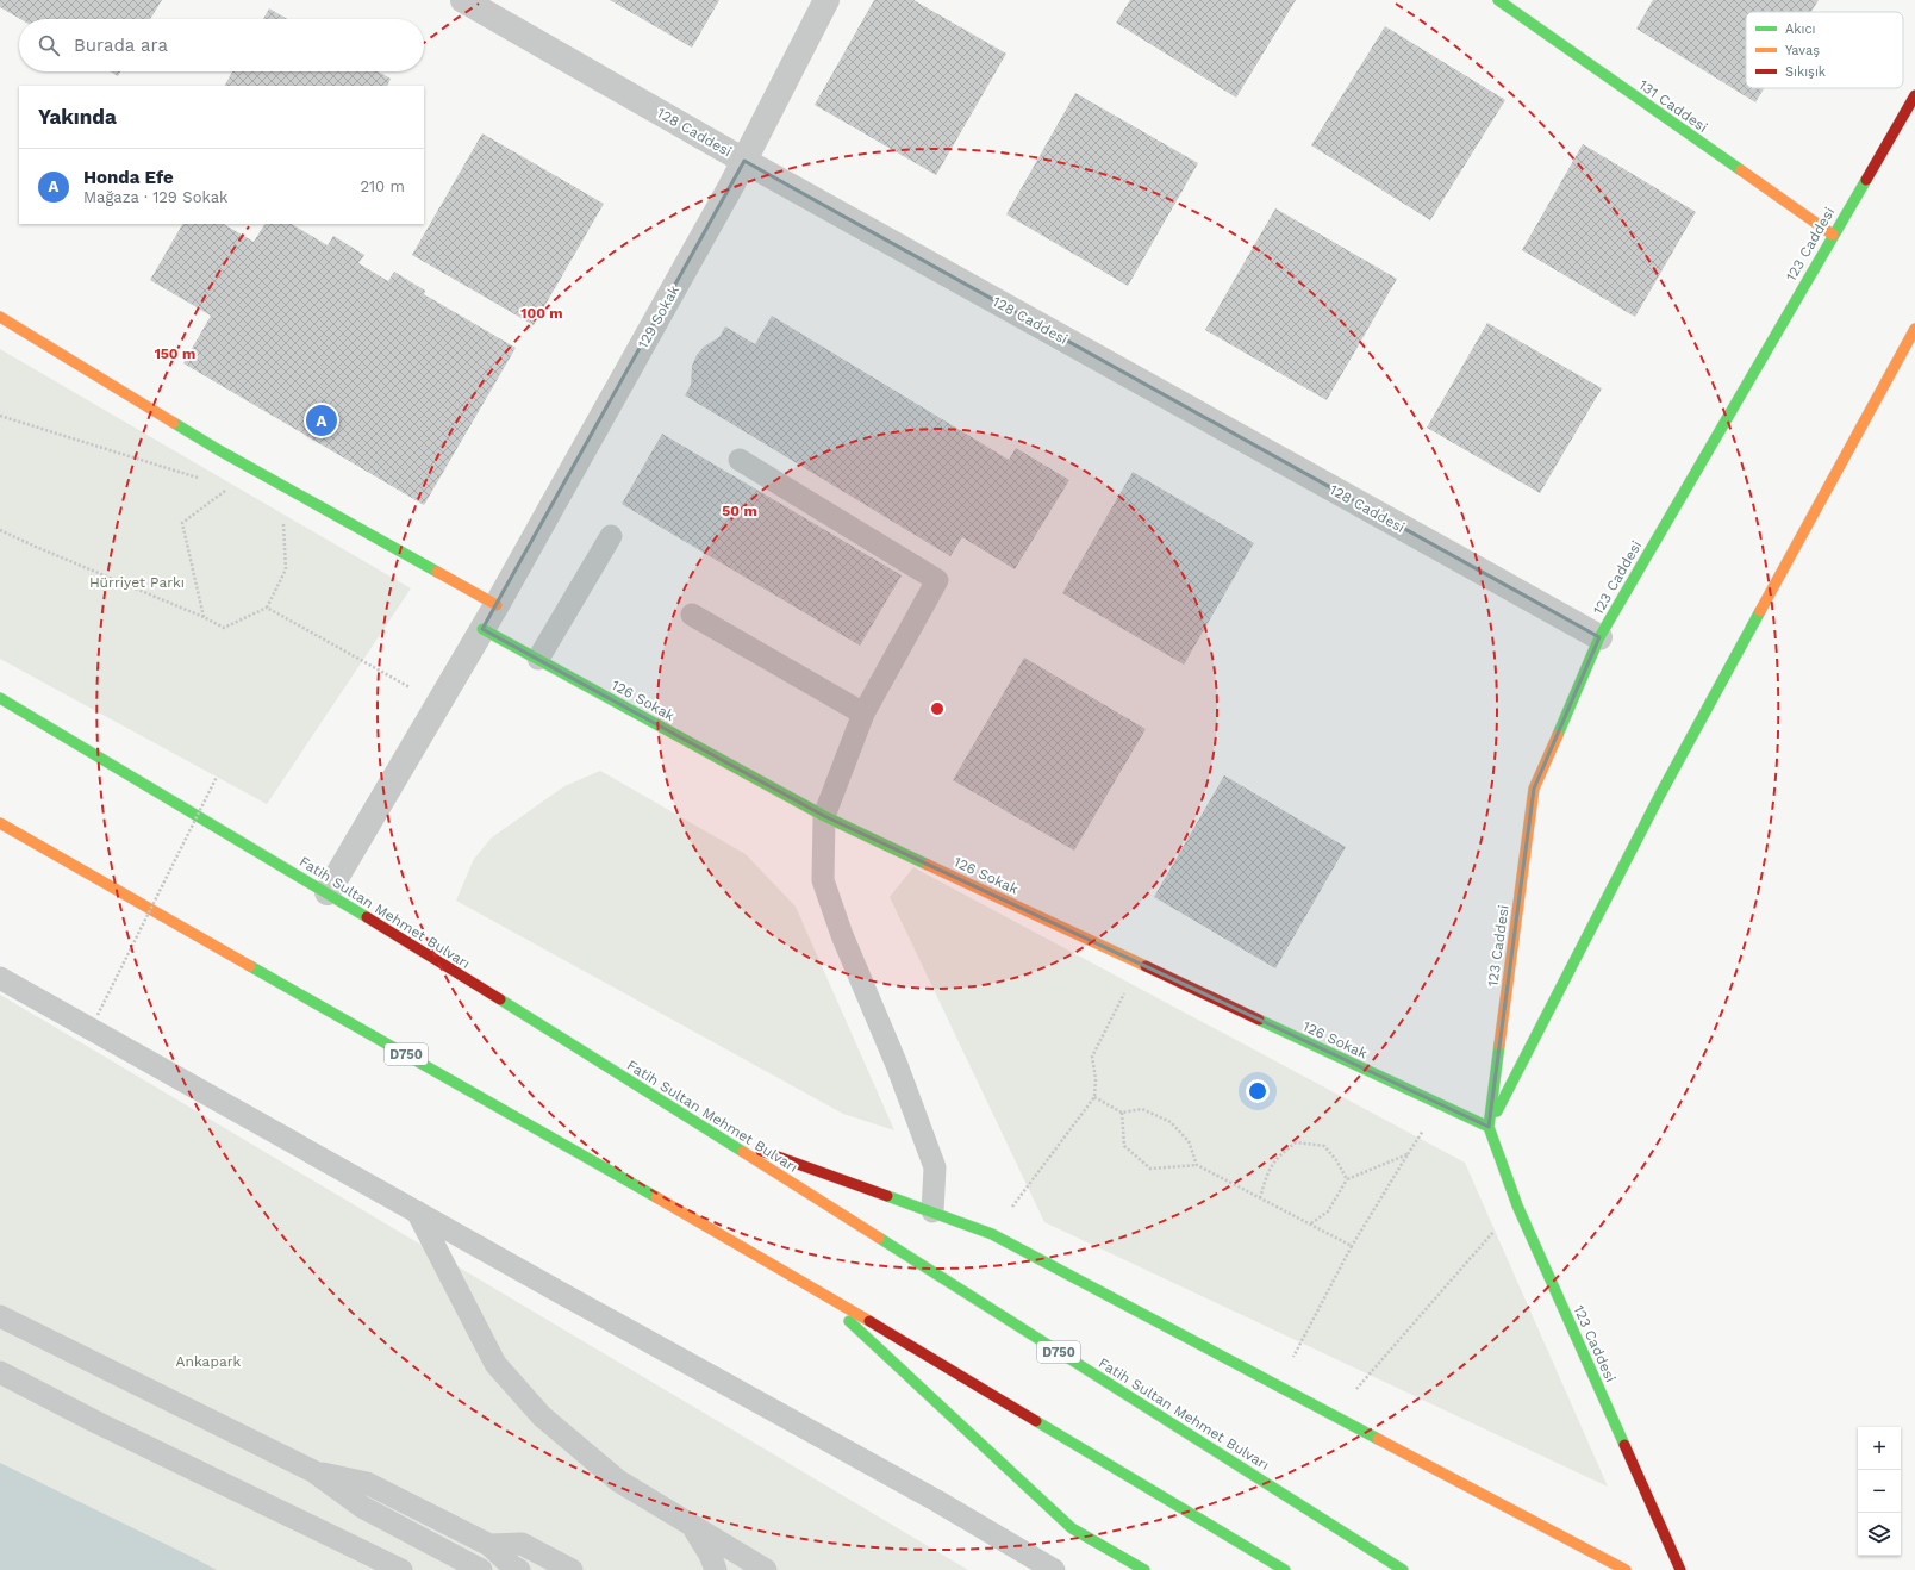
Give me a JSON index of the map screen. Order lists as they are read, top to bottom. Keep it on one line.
{"streets":{"main road":["131 Caddesi","123 Caddesi","126 Sokak","Fatih Sultan Mehmet Bulvarı","D750"],"street":["128 Caddesi","129 Sokak"]},"crossings":[["131 Caddesi","123 Caddesi"],["128 Caddesi","123 Caddesi"],["128 Caddesi","129 Sokak"],["123 Caddesi","126 Sokak"],["129 Sokak","126 Sokak"],["129 Sokak","Fatih Sultan Mehmet Bulvarı"]],"parks":["Hürriyet Parkı","Ankapark"],"legend":["Akıcı","Yavaş","Sıkışık"],"page":{"search":"Burada ara","heading":"Yakında","list":[{"mark":"A","name":"Honda Efe","note":"Mağaza · 129 Sokak","value":"210 m"}],"pins":"A","map_buttons":["+","−"]},"rings":["100 m","150 m","50 m"]}
